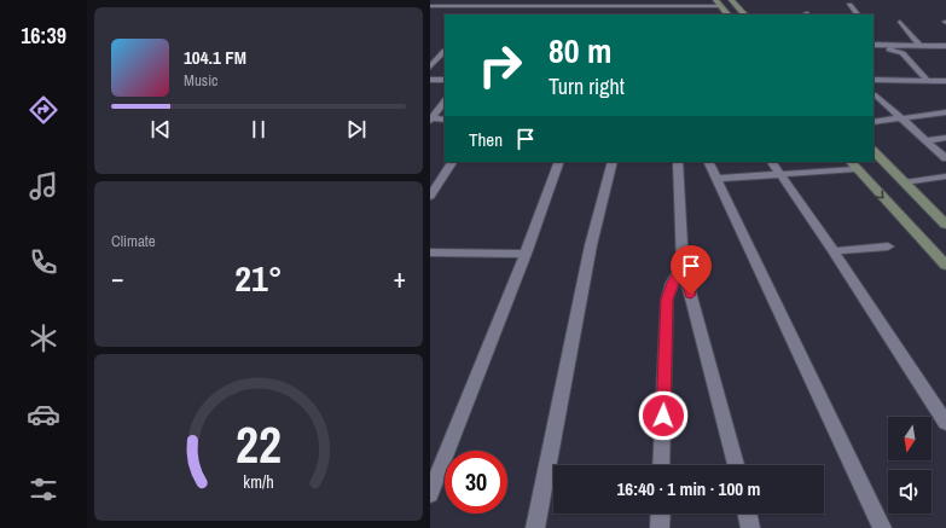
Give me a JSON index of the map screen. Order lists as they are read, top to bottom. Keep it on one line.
{"north":"bottom","page":{"tabs":"16:39","turn":["80 m","Turn right"],"song":["104.1 FM","Music"],"then":"Then","tile":"Climate","heat":["−","21°","+"],"limit":"30","trip":"16:40 · 1 min · 100 m","gauge":["22","km/h"]}}
